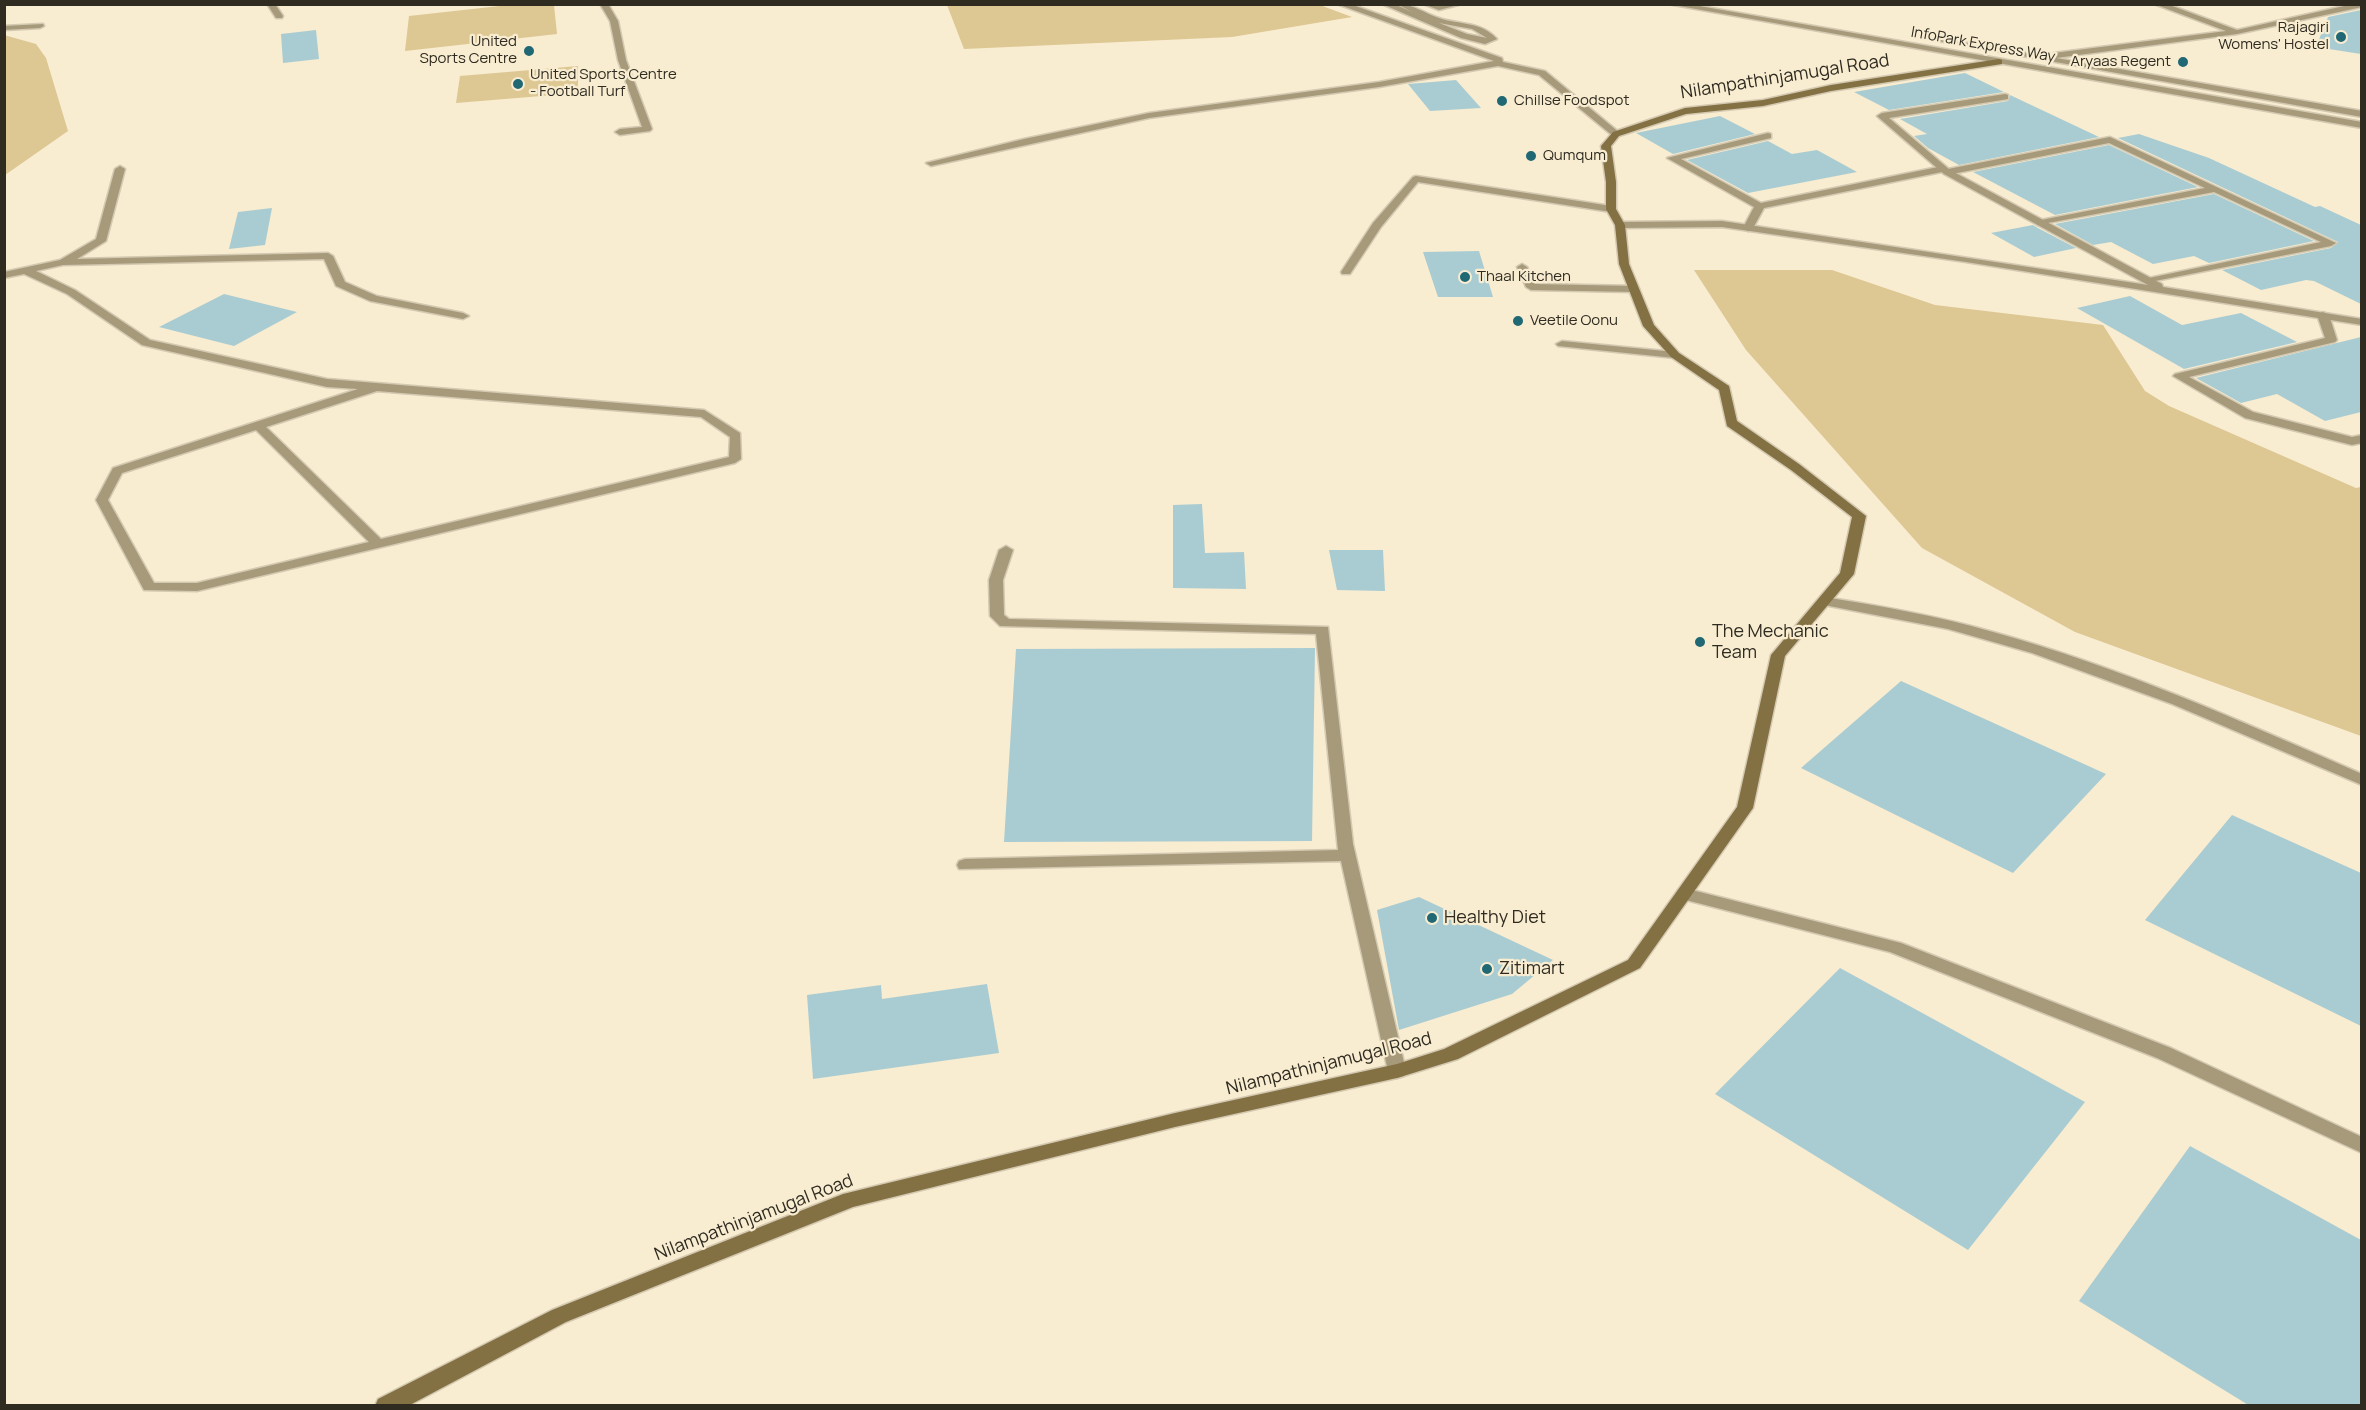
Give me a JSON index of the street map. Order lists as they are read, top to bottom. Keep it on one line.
{"streets":{"street":["InfoPark Express Way","Nilampathinjamugal Road"]},"crossings":[["InfoPark Express Way","Nilampathinjamugal Road"]],"places":["Rajagiri Womens' Hostel","United Sports Centre","Aryaas Regent","United Sports Centre - Football Turf","Chillse Foodspot","Qumqum","Thaal Kitchen","Veetile Oonu","The Mechanic Team","Healthy Diet","Zitimart"]}
